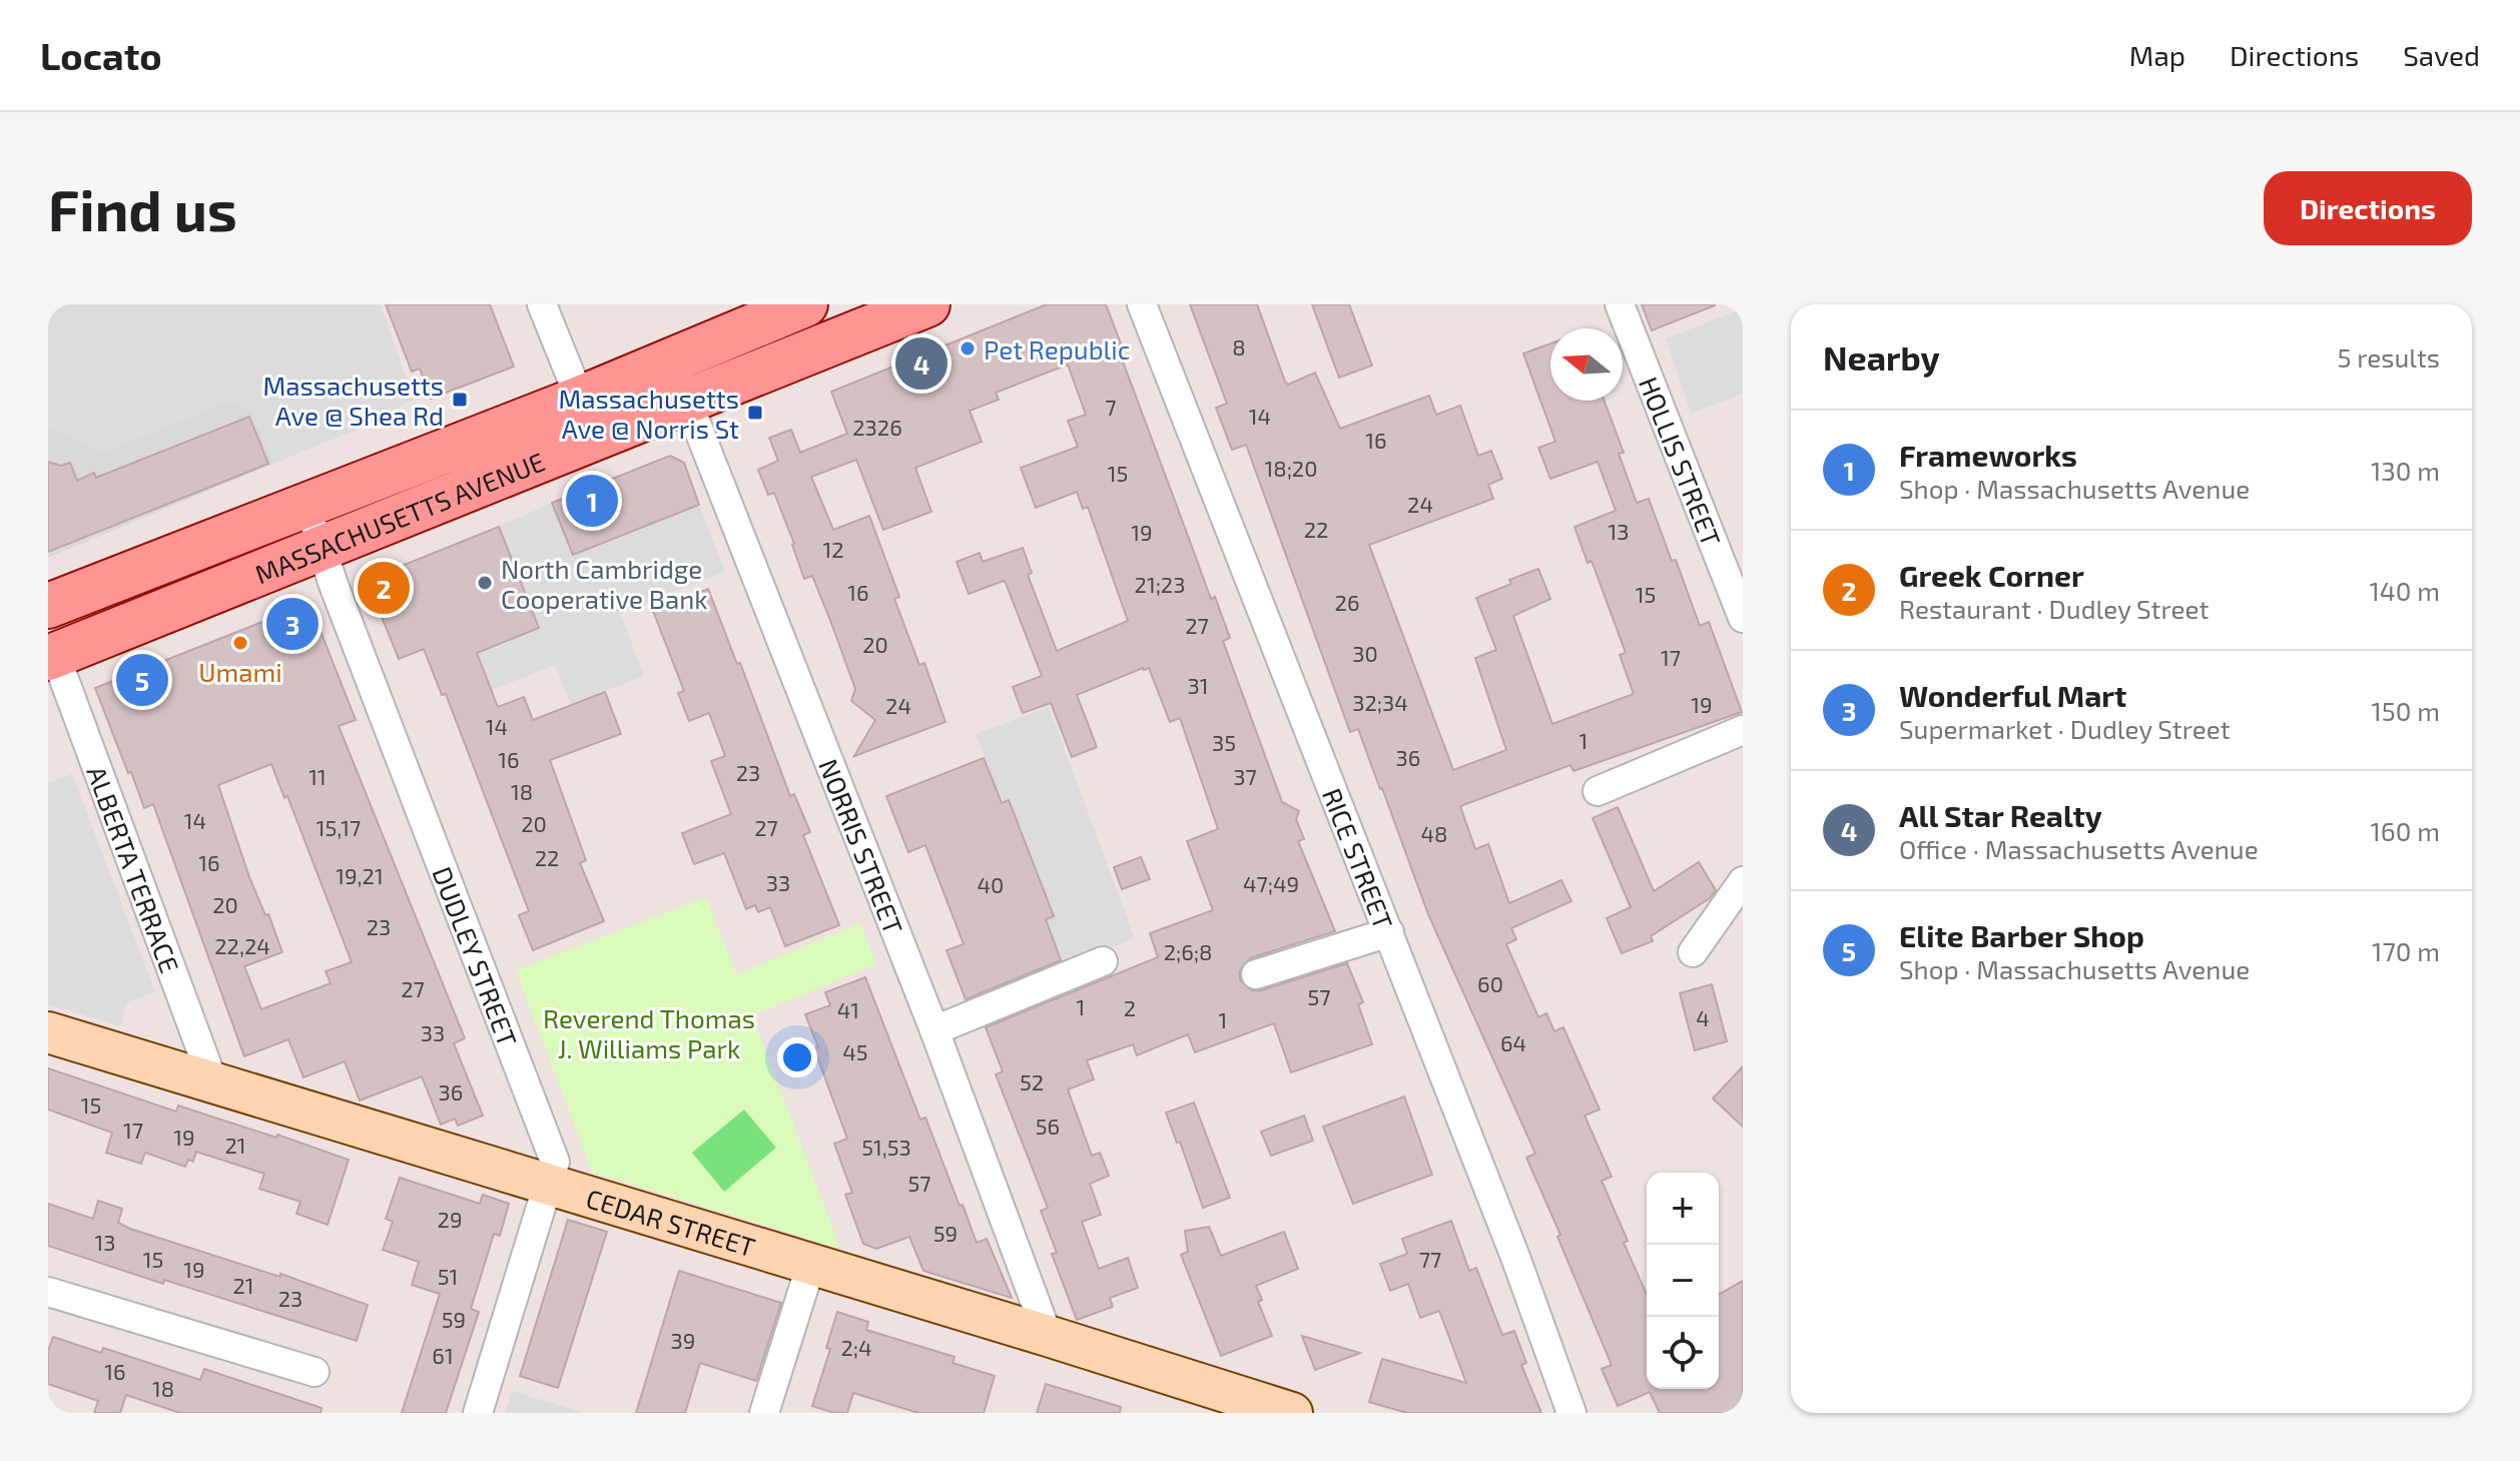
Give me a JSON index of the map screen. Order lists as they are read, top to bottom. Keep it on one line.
{"streets":{"main road":["MASSACHUSETTS AVENUE"],"street":["HOLLIS STREET","NORRIS STREET","RICE STREET","ALBERTA TERRACE","DUDLEY STREET","CEDAR STREET"]},"crossings":[["MASSACHUSETTS AVENUE","NORRIS STREET"],["MASSACHUSETTS AVENUE","ALBERTA TERRACE"],["MASSACHUSETTS AVENUE","DUDLEY STREET"],["NORRIS STREET","CEDAR STREET"],["ALBERTA TERRACE","CEDAR STREET"],["DUDLEY STREET","CEDAR STREET"]],"parks":["Reverend Thomas J. Williams Park"],"places":{"other":["Pet Republic","North Cambridge Cooperative Bank","Umami"],"transit":["Massachusetts Ave @ Shea Rd","Massachusetts Ave @ Norris St"]},"house_numbers":["8","7","14","2326","16","18;20","15","24","22","13","19","12","21;23","16","15","26","27","20","30","17","31","32;34","19","24","14","1","35","36","16","23","11","37","18","14","20","15,17","27","48","22","16","19,21","33","47;49","40","20","23","22,24","2;6;8","60","27","57","1","2","41","4","1","33","64","45","52","36","15","56","17","19","21","51,53","57","29","59","13","15","77","19","51","21","23","59","39","2;4","61","16","18"],"north":"left","page":{"header":"Locato","nav":["Map","Directions","Saved"],"buttons":"Directions","title":"Find us","heading":["Nearby","5 results"],"pins":["4","1","2","3","5"],"list":[{"mark":"1","name":"Frameworks","note":"Shop · Massachusetts Avenue","value":"130 m"},{"mark":"2","name":"Greek Corner","note":"Restaurant · Dudley Street","value":"140 m"},{"mark":"3","name":"Wonderful Mart","note":"Supermarket · Dudley Street","value":"150 m"},{"mark":"4","name":"All Star Realty","note":"Office · Massachusetts Avenue","value":"160 m"},{"mark":"5","name":"Elite Barber Shop","note":"Shop · Massachusetts Avenue","value":"170 m"}],"map_buttons":["+","−"]}}
